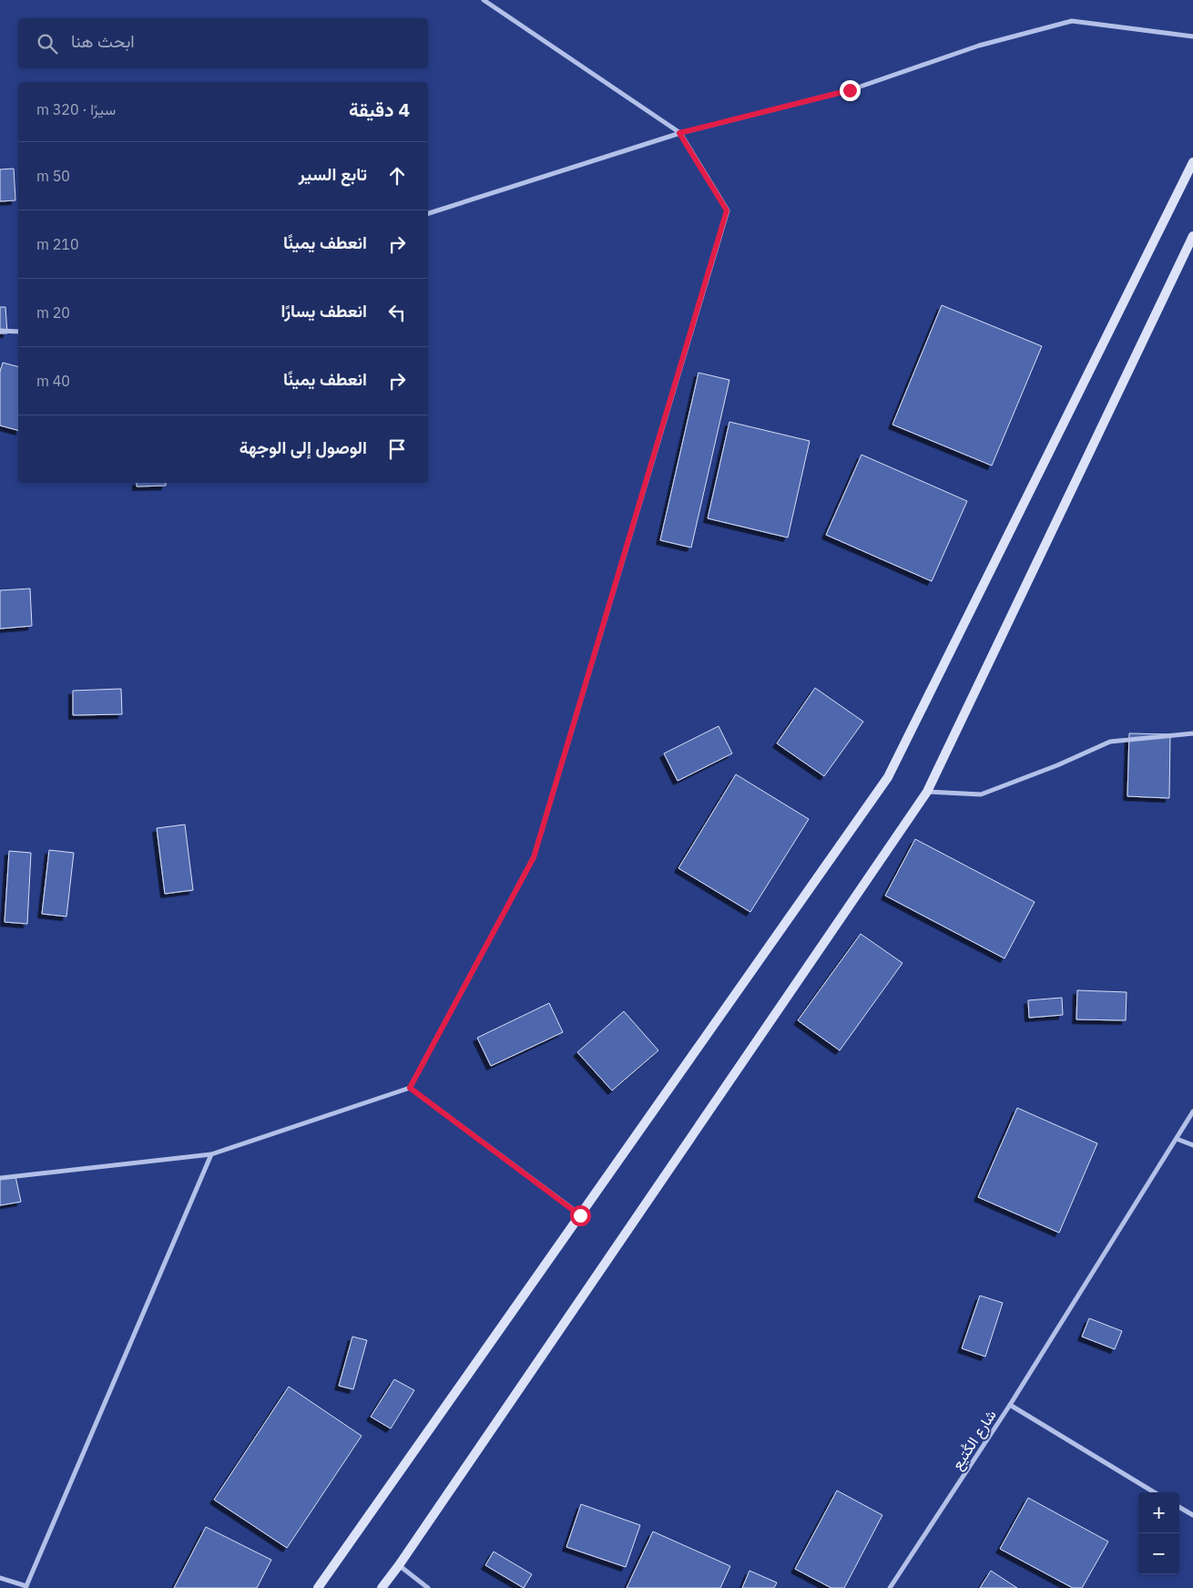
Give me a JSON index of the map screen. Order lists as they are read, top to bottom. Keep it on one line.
{"streets":{"street":["شارع الكُتيع"]},"page":{"search":"ابحث هنا","heading":["4 دقيقة","سيرًا · 320 m"],"list":[["تابع السير","50 m"],["انعطف يمينًا","210 m"],["انعطف يسارًا","20 m"],["انعطف يمينًا","40 m"],"الوصول إلى الوجهة"],"map_buttons":["+","−"]}}
